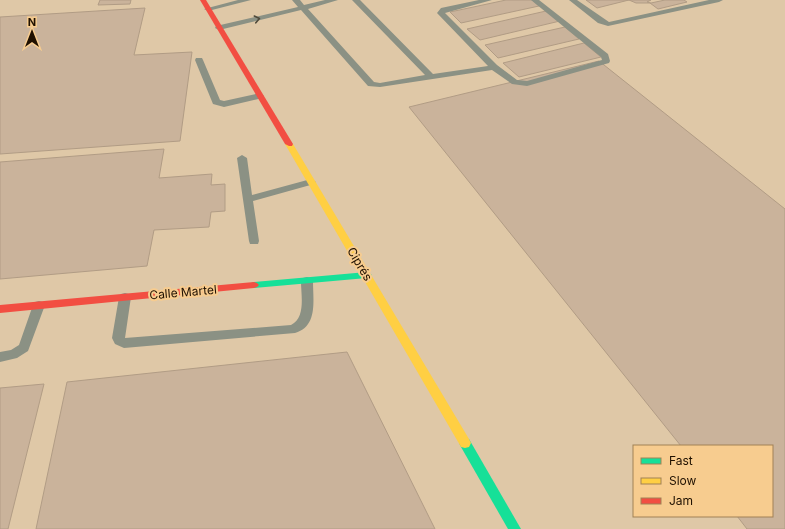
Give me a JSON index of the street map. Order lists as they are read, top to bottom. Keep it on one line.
{"streets":{"street":["Ciprés","Calle Martel"]},"crossings":[["Ciprés","Calle Martel"]],"legend":["Fast","Slow","Jam"],"north":"top"}
